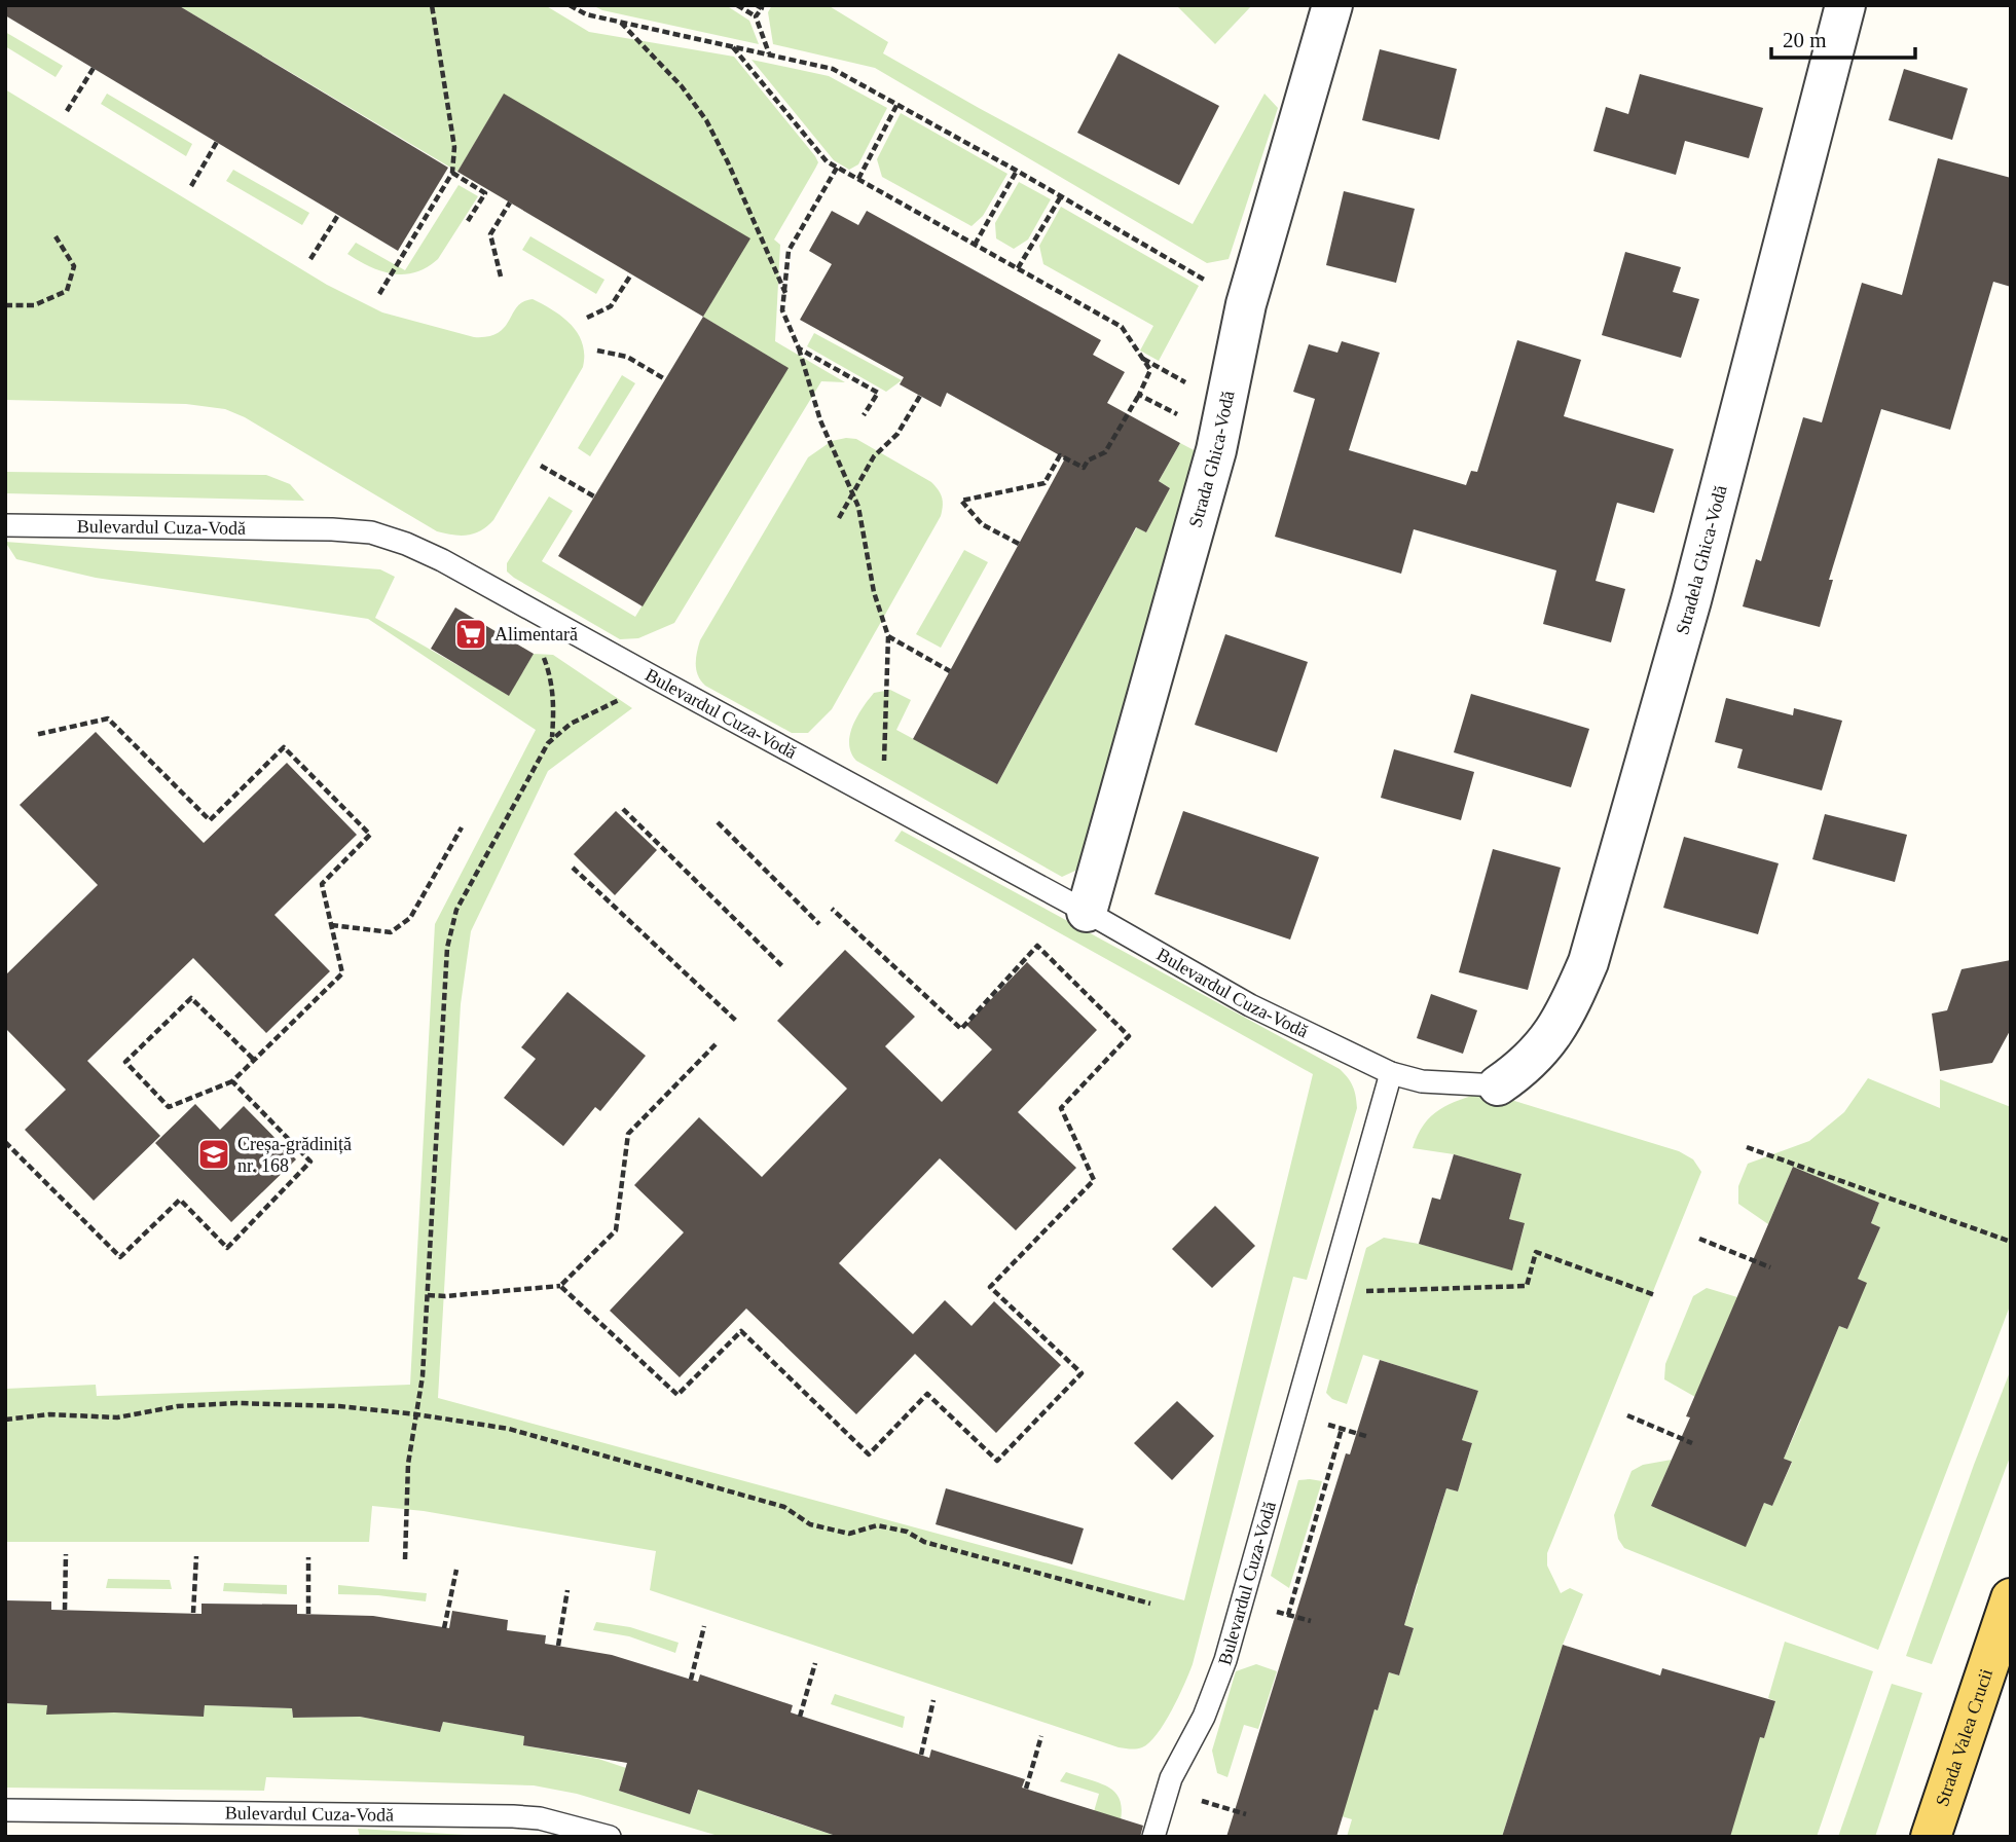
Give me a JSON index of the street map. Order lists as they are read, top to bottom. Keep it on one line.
{"streets":{"main road":["Strada Valea Crucii"],"street":["Strada Ghica-Vodă","Stradela Ghica-Vodă"],"lane":["Bulevardul Cuza-Vodă"]},"crossings":[["Strada Ghica-Vodă","Bulevardul Cuza-Vodă"],["Bulevardul Cuza-Vodă","Stradela Ghica-Vodă"]],"places":{"supermarket":["Alimentară"],"school or university":["Creșa-grădiniță nr. 168"]},"scale_bar":"20 m"}
